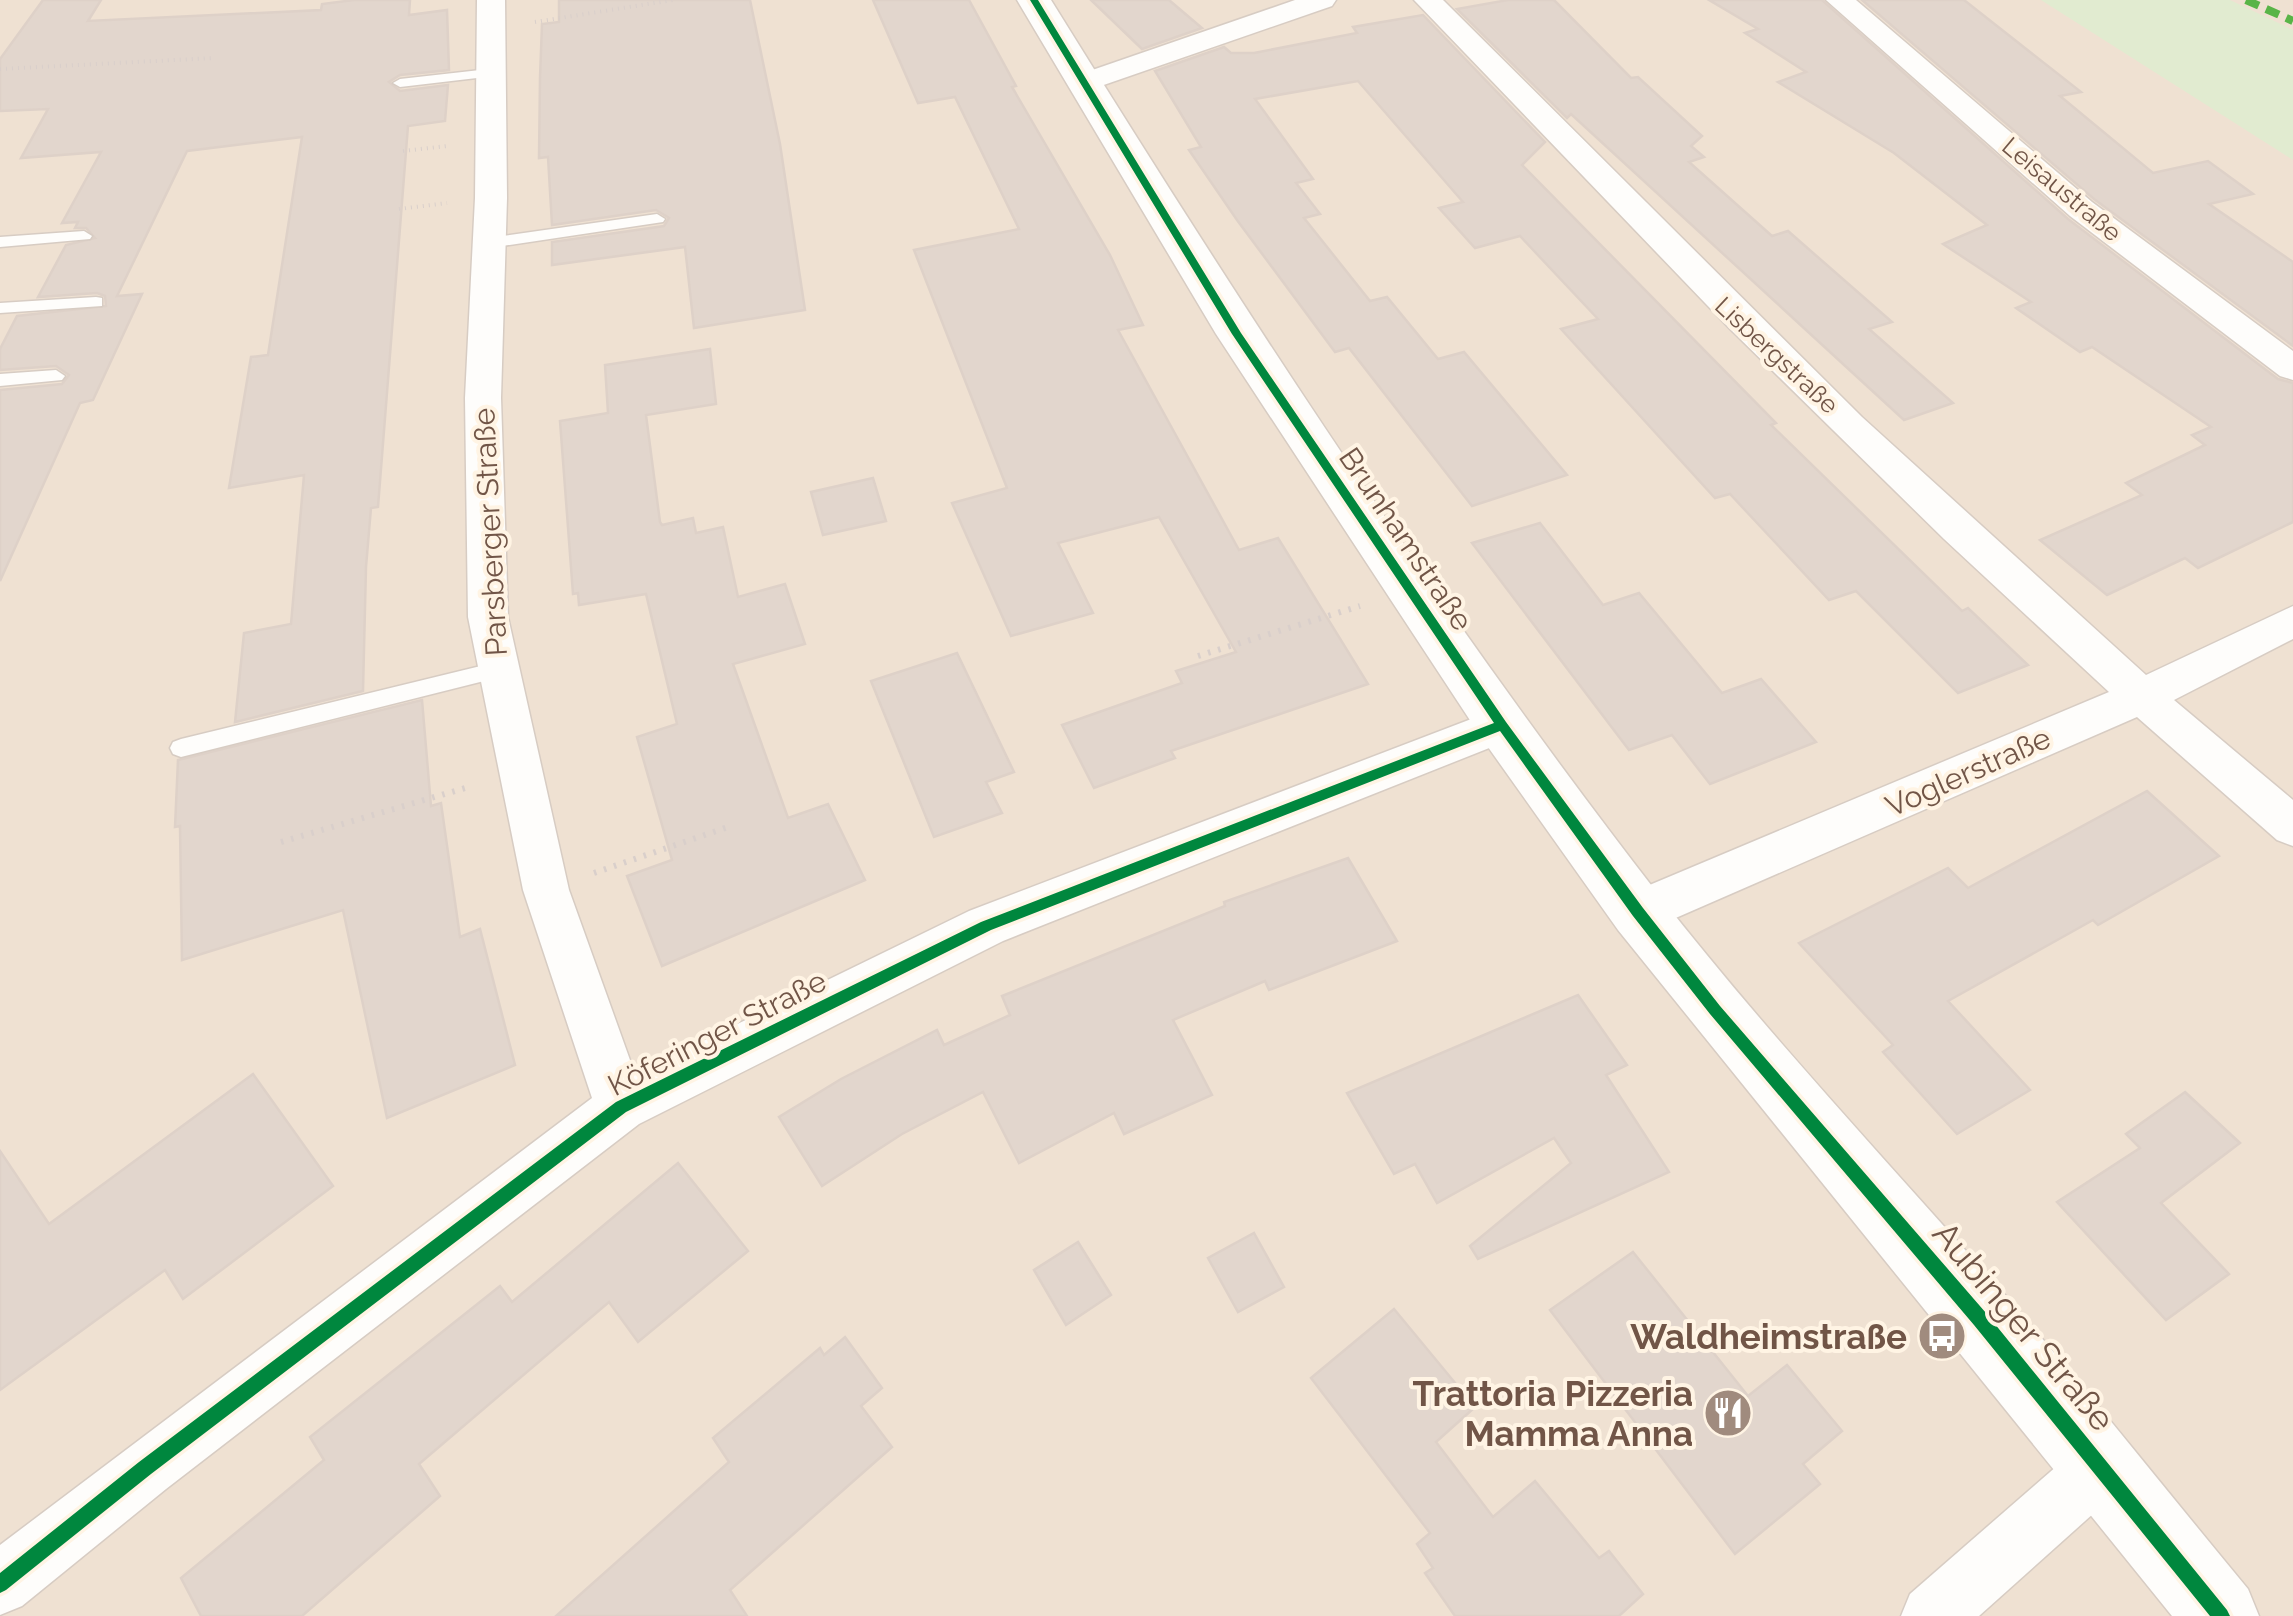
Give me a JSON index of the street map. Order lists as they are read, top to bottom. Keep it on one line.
{"streets":{"street":["Leisaustraße","Lisbergstraße","Parsberger Straße","Brunhamstraße","Voglerstraße","Köferinger Straße","Aubinger Straße"]},"crossings":[["Lisbergstraße","Voglerstraße"],["Parsberger Straße","Köferinger Straße"],["Brunhamstraße","Voglerstraße"],["Brunhamstraße","Köferinger Straße"],["Brunhamstraße","Aubinger Straße"]],"places":{"bus stop":["Waldheimstraße"],"restaurant":["Trattoria Pizzeria Mamma Anna"]}}
